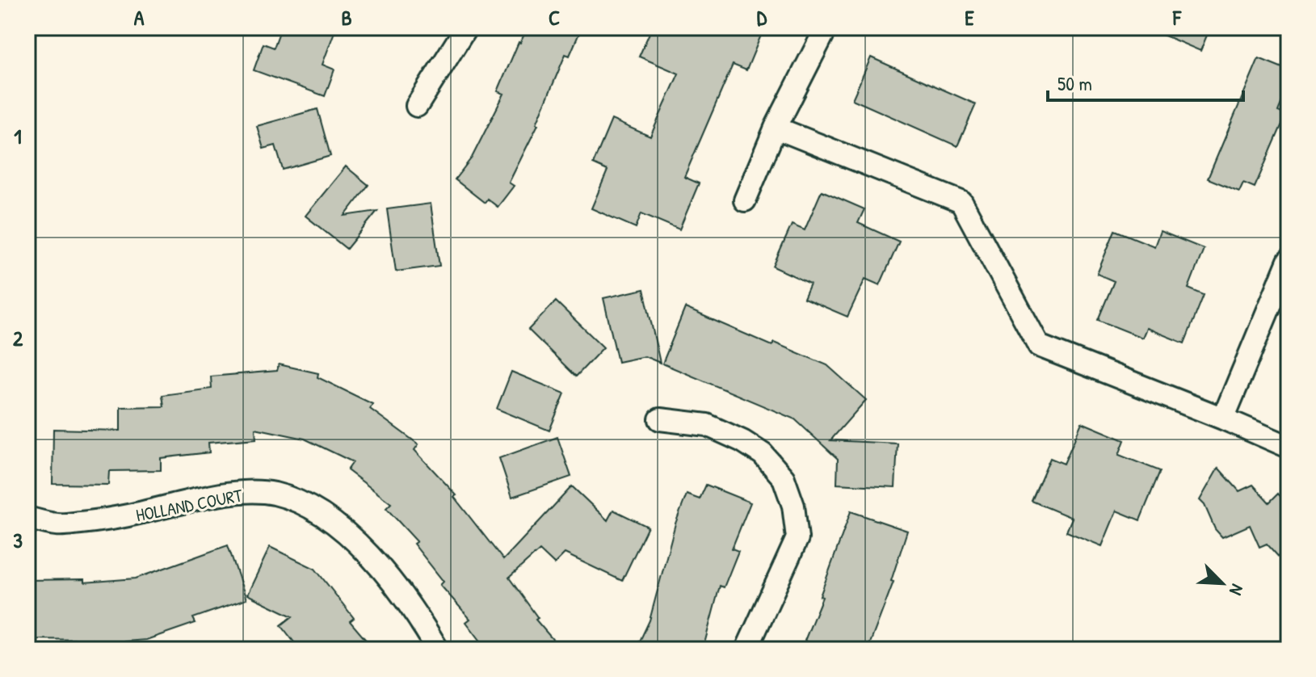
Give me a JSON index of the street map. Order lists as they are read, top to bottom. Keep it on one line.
{"streets":{"street":["HOLLAND COURT"]},"scale_bar":"50 m","north":"bottom right","grid":{"columns":["A","B","C","D","E","F"],"rows":["1","2","3"]}}
